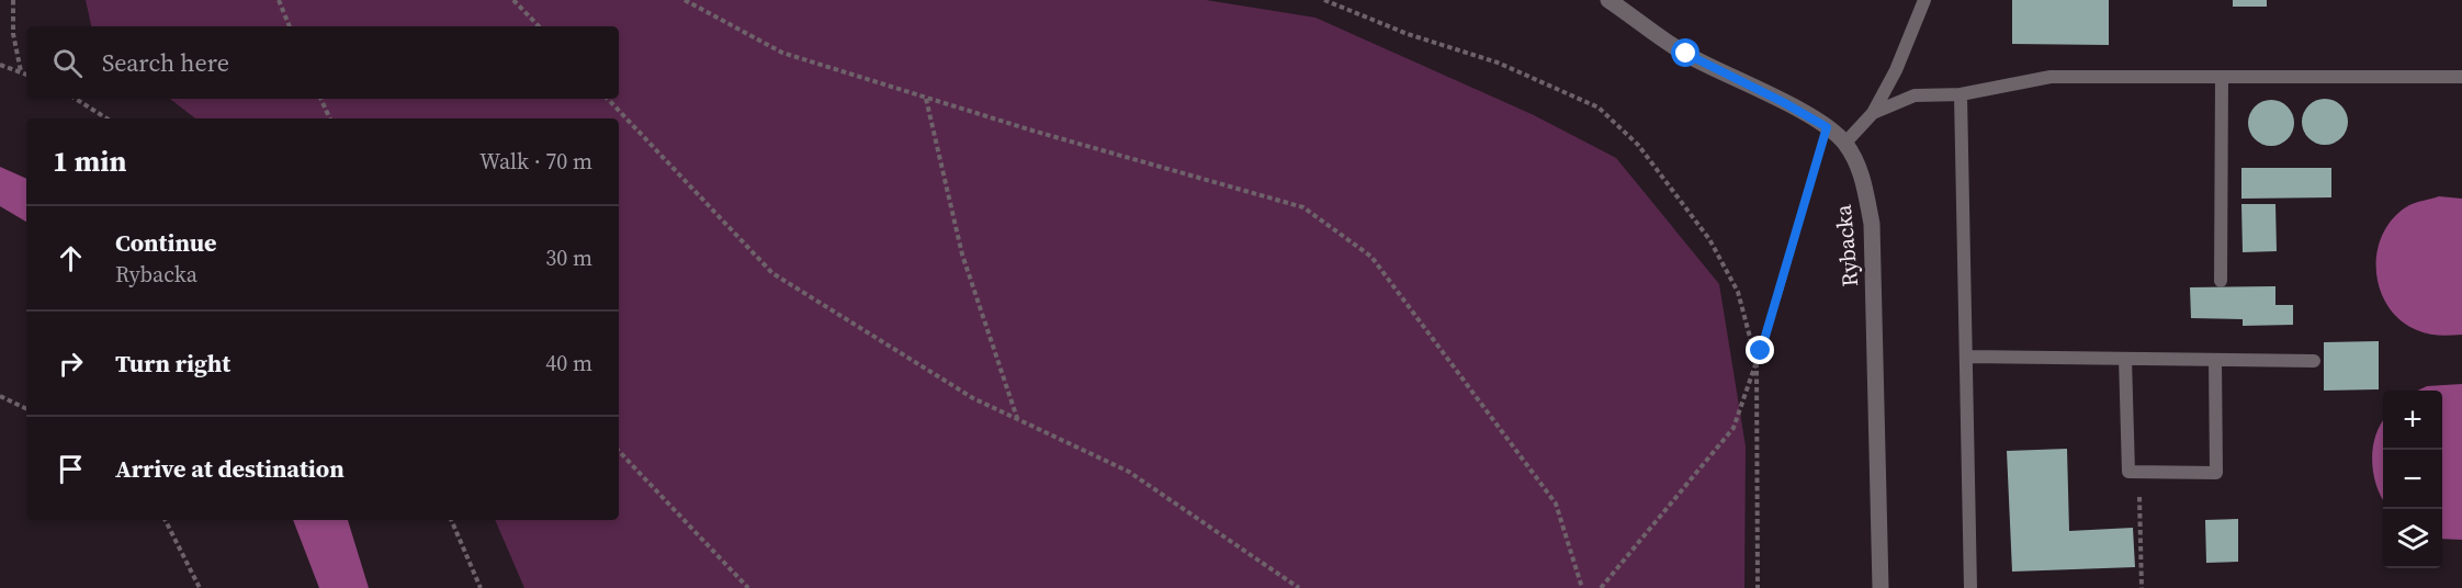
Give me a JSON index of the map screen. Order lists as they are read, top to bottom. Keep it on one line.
{"streets":{"street":["Rybacka"]},"page":{"search":"Search here","heading":["1 min","Walk · 70 m"],"list":[["Continue","Rybacka","30 m"],["Turn right","40 m"],"Arrive at destination"],"map_buttons":["+","−"]}}
